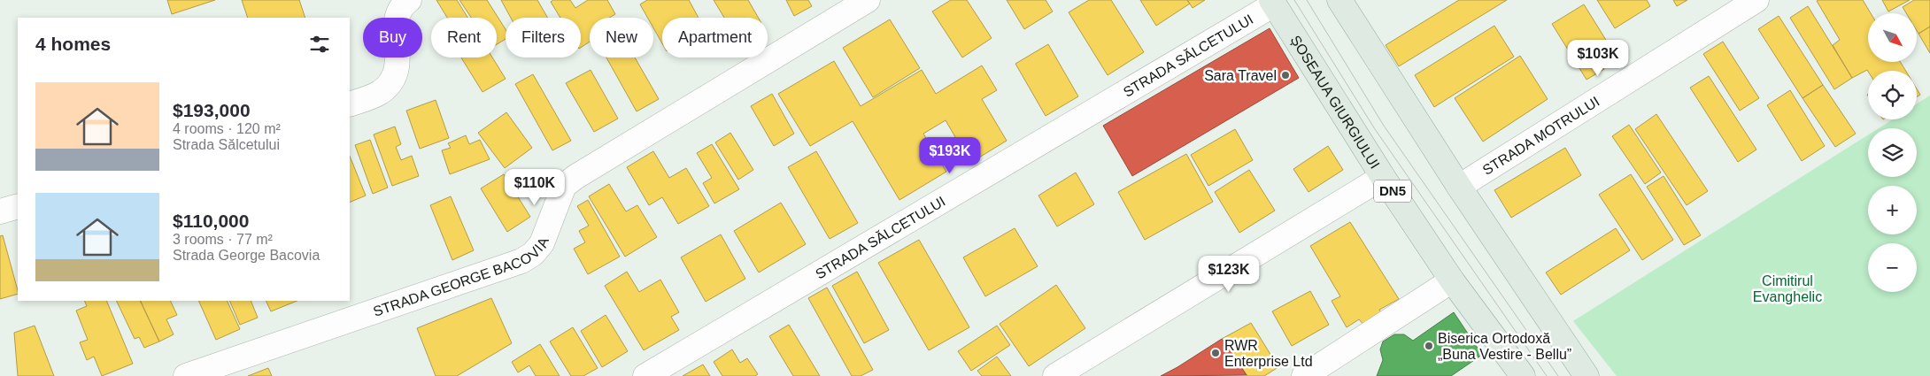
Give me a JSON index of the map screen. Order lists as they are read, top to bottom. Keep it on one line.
{"streets":{"main road":["ȘOSEAUA GIURGIULUI","DN5"],"street":["STRADA SĂLCETULUI","STRADA MOTRULUI","STRADA GEORGE BACOVIA"]},"crossings":[["STRADA SĂLCETULUI","ȘOSEAUA GIURGIULUI"]],"parks":["Cimitirul Evanghelic"],"places":["Sara Travel","Biserica Ortodoxă „Buna Vestire - Bellu”","RWR Enterprise Ltd"],"north":"bottom right","page":{"map_buttons":["+","−"],"chip":["Buy","Rent","Filters","New","Apartment"],"heading":"4 homes","price":["$103K","$193K","$110K","$123K"],"list":[{"name":"$193,000","note":"4 rooms · 120 m² · Strada Sălcetului"},{"name":"$110,000","note":"3 rooms · 77 m² · Strada George Bacovia"}]}}
